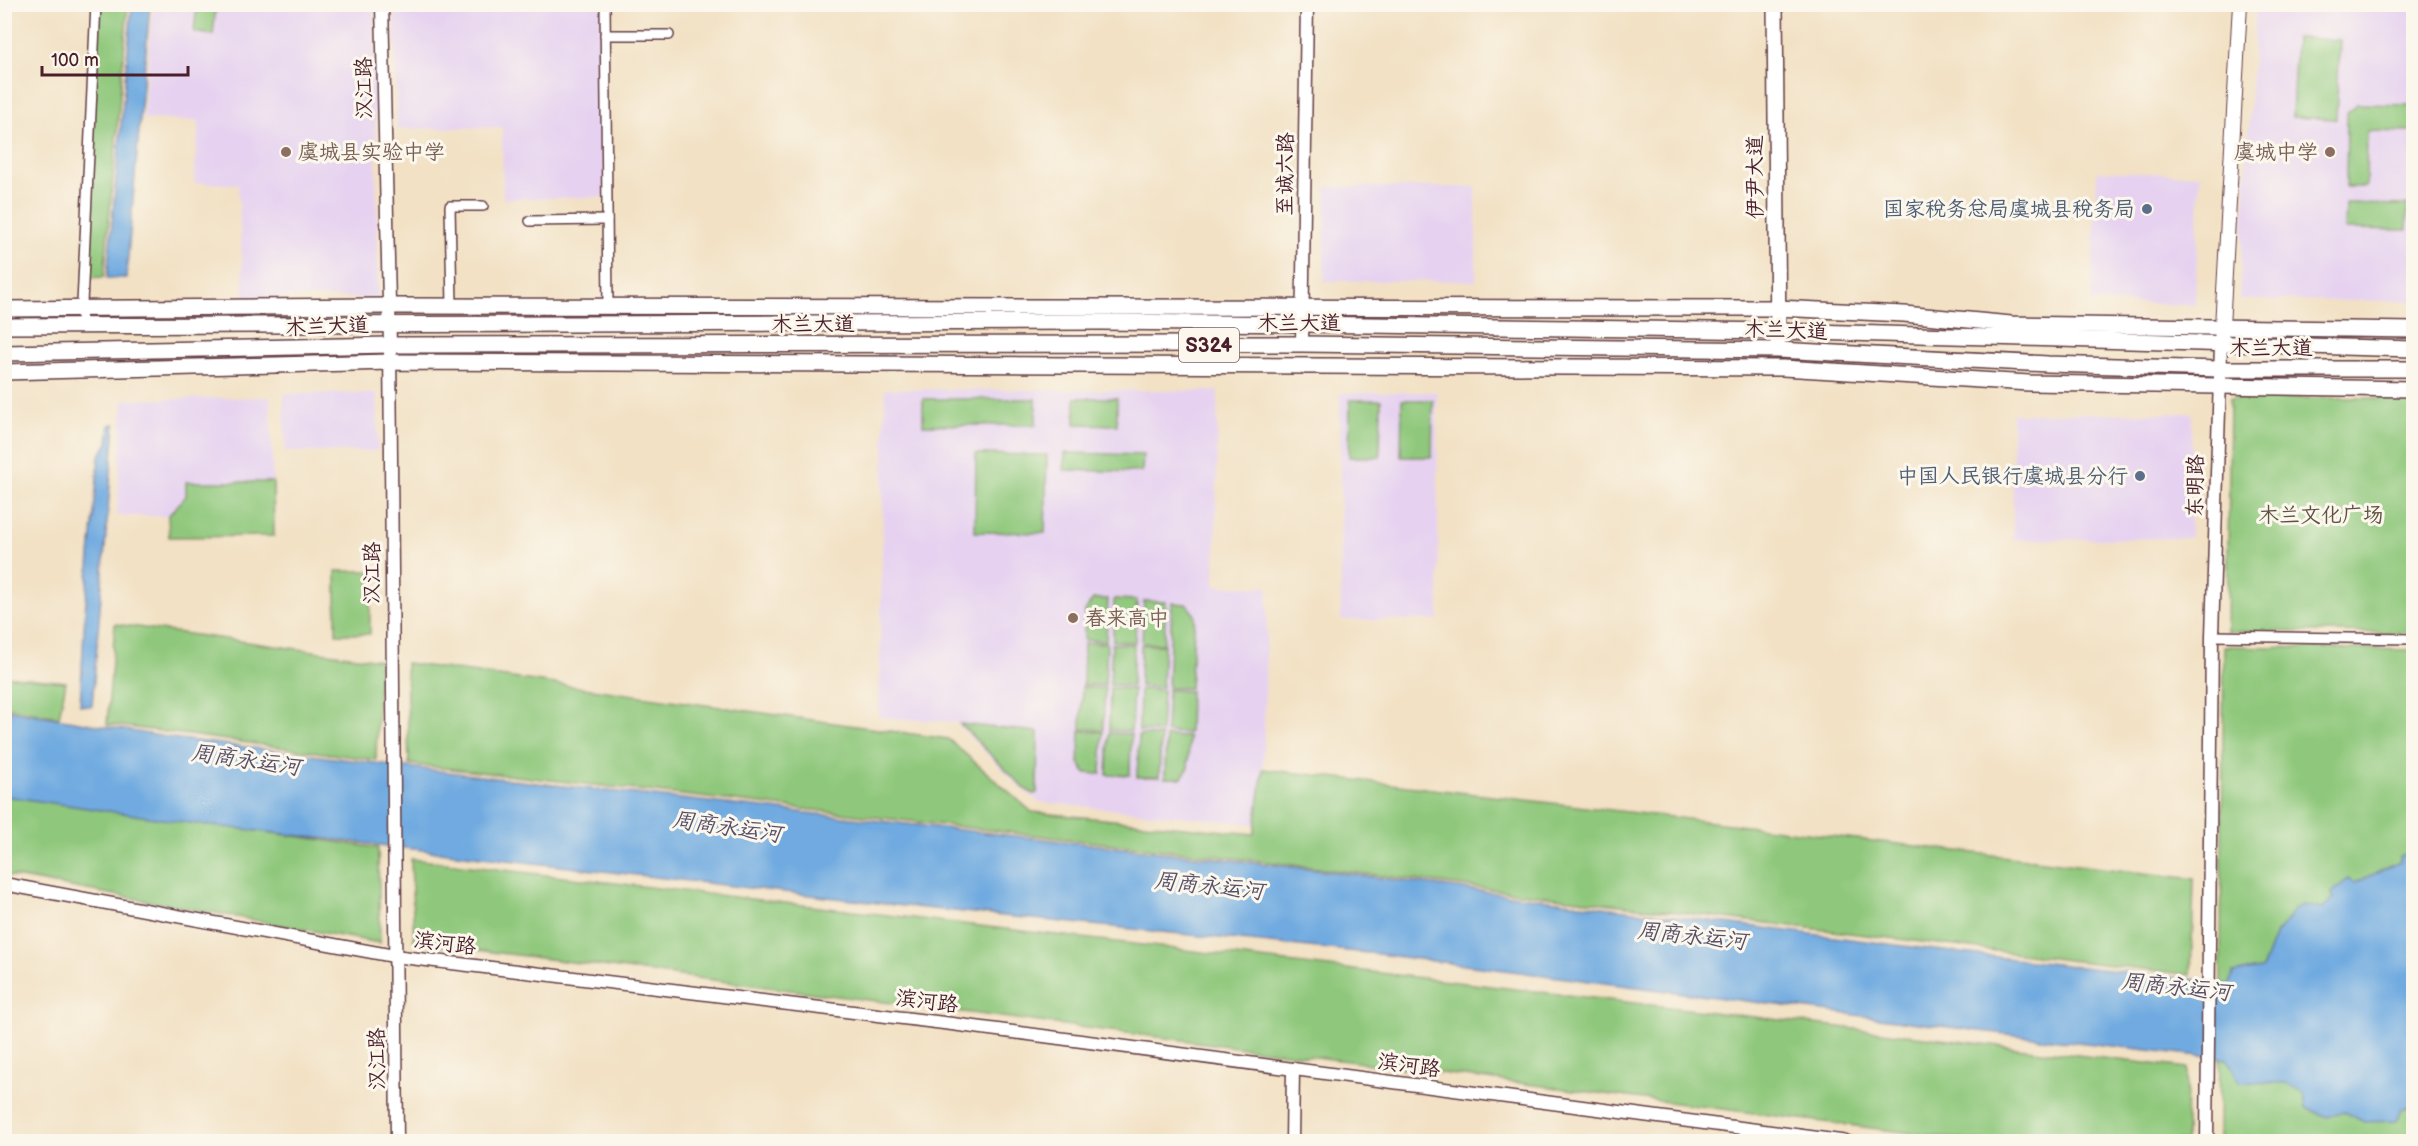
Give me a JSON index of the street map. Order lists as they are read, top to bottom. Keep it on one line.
{"streets":{"main road":["伊尹大道","木兰大道","S324","东明路"],"street":["汉江路","至诚六路","滨河路"]},"crossings":[["汉江路","木兰大道"],["汉江路","滨河路"],["至诚六路","木兰大道"],["伊尹大道","木兰大道"],["木兰大道","东明路"]],"water":["周商永运河"],"parks":["木兰文化广场"],"places":["虞城县实验中学","虞城中学","国家税务总局虞城县税务局","中国人民银行虞城县分行","春来高中"],"scale_bar":"100 m"}
